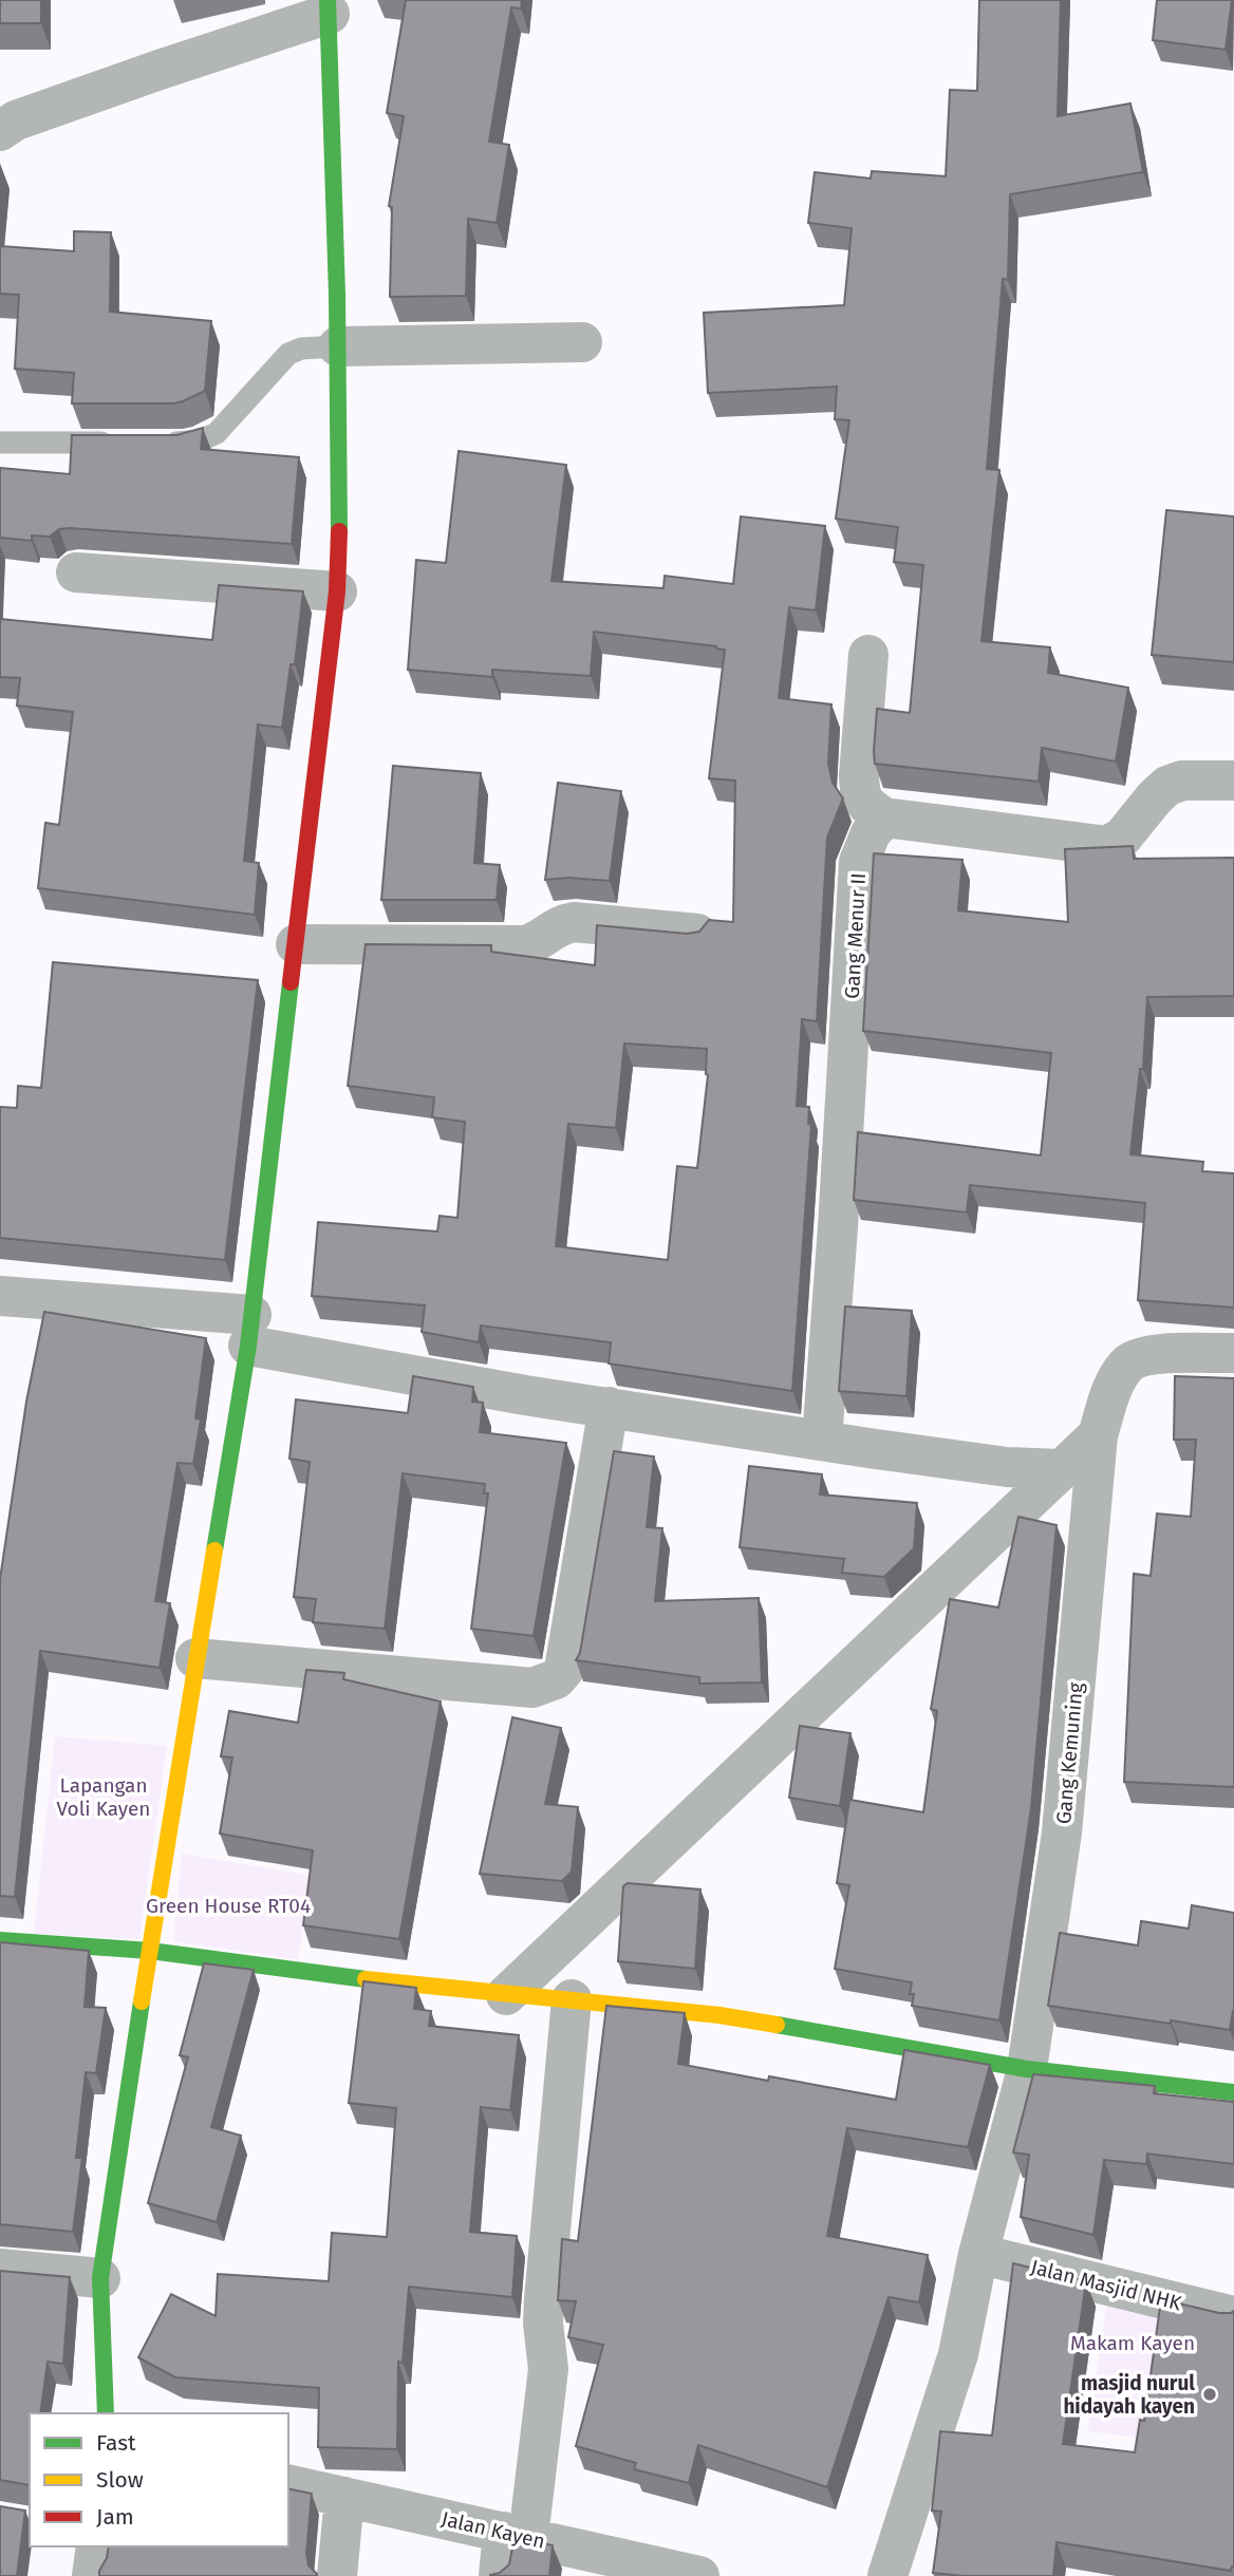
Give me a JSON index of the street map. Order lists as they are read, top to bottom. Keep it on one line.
{"streets":{"street":["Gang Menur II","Gang Kemuning","Jalan Masjid NHK","Jalan Kayen"]},"crossings":[["Gang Kemuning","Jalan Masjid NHK"]],"parks":["Lapangan Voli Kayen","Green House RT04","Makam Kayen"],"places":["masjid nurul hidayah kayen"],"legend":["Fast","Slow","Jam"]}
